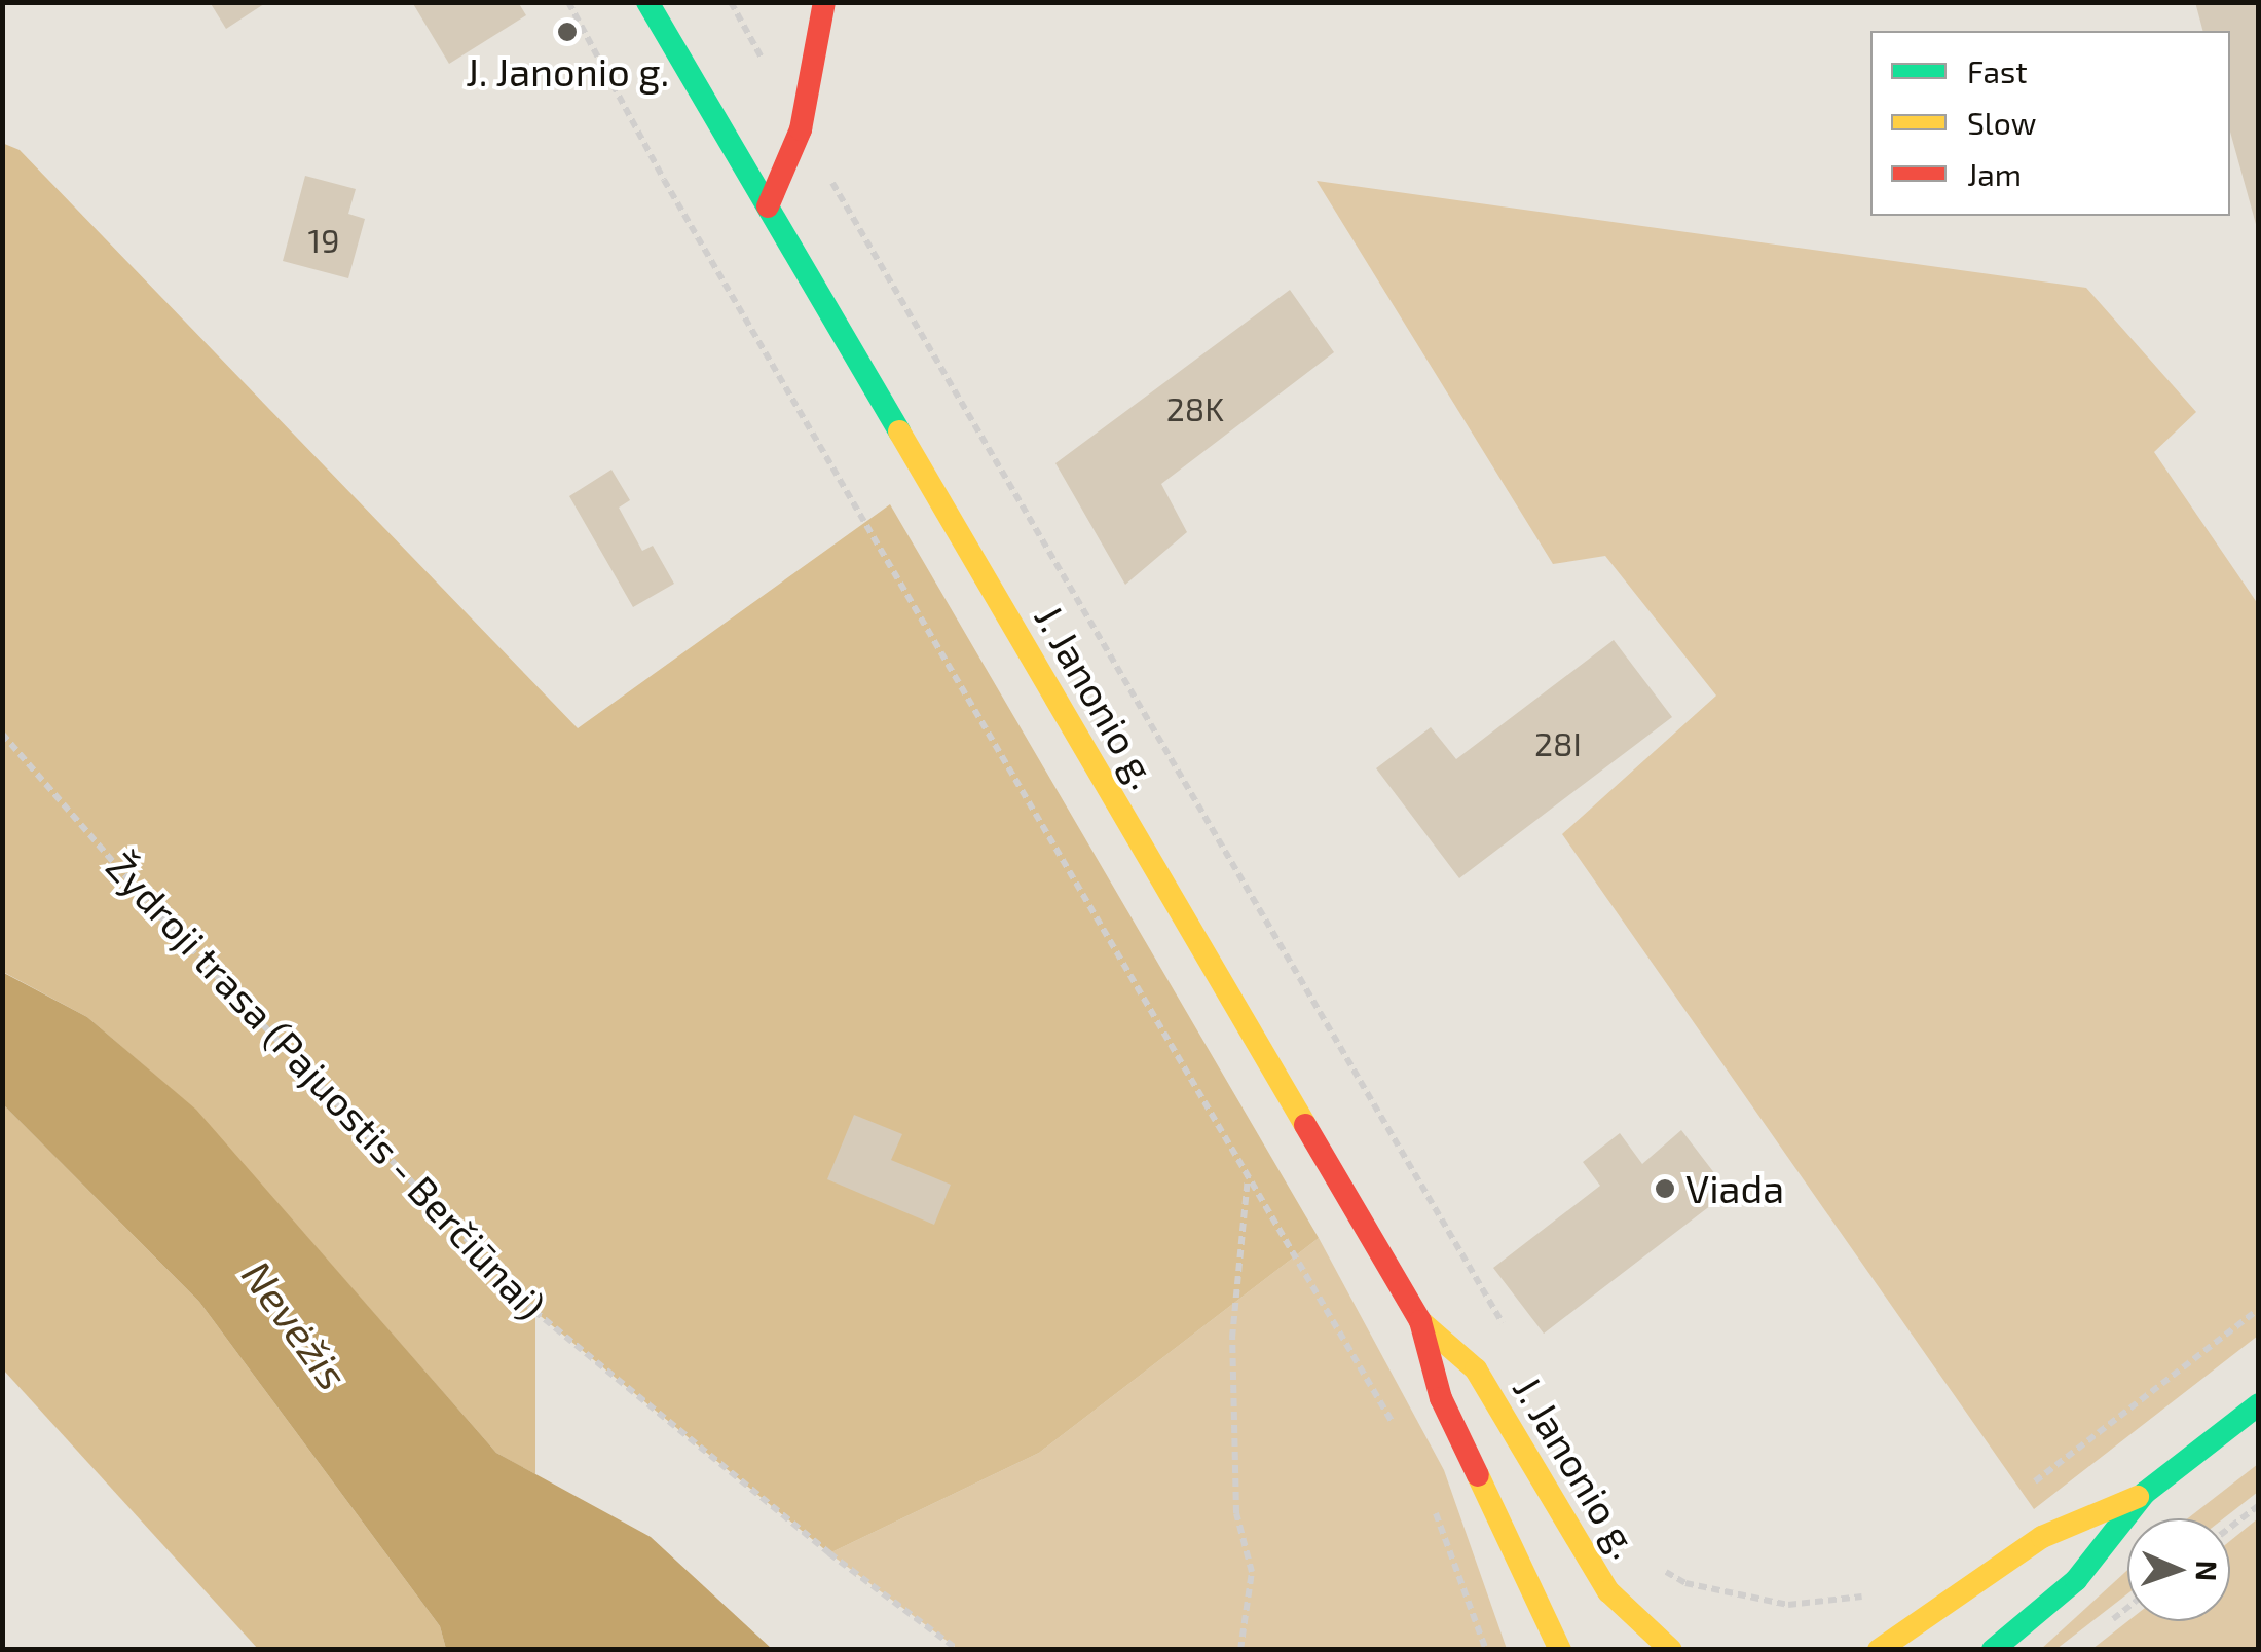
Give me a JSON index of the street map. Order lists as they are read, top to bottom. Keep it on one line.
{"streets":{"street":["J. Janonio g."],"path":["Žydroji trasa (Pajuostis - Berčiūnai)"]},"water":["Nevėžis"],"places":["J. Janonio g.","Viada"],"house_numbers":["19","28K","28I"],"legend":["Fast","Slow","Jam"],"north":"right"}
